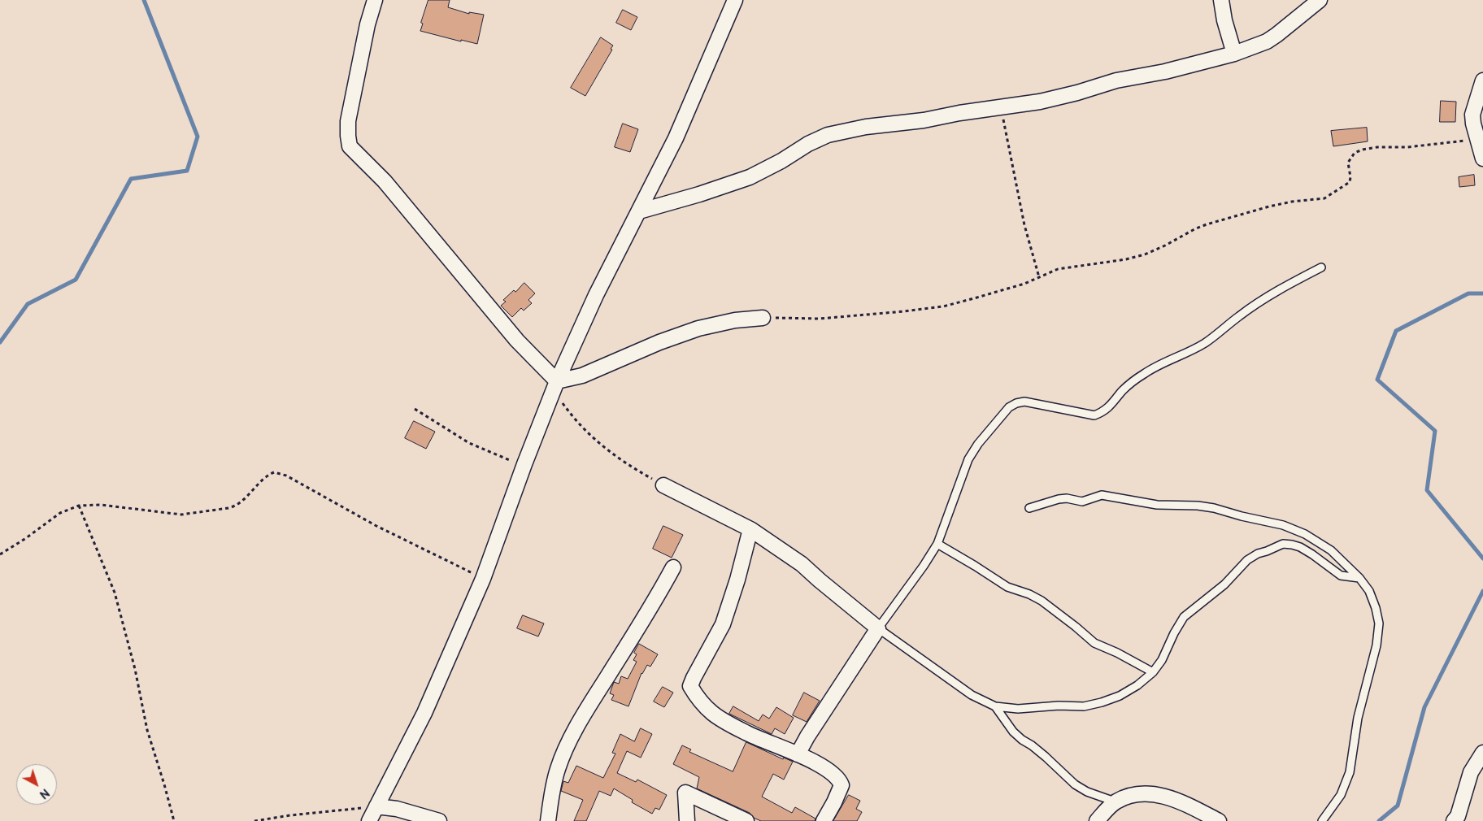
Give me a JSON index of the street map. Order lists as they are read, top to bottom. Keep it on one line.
{"north":"bottom right"}
